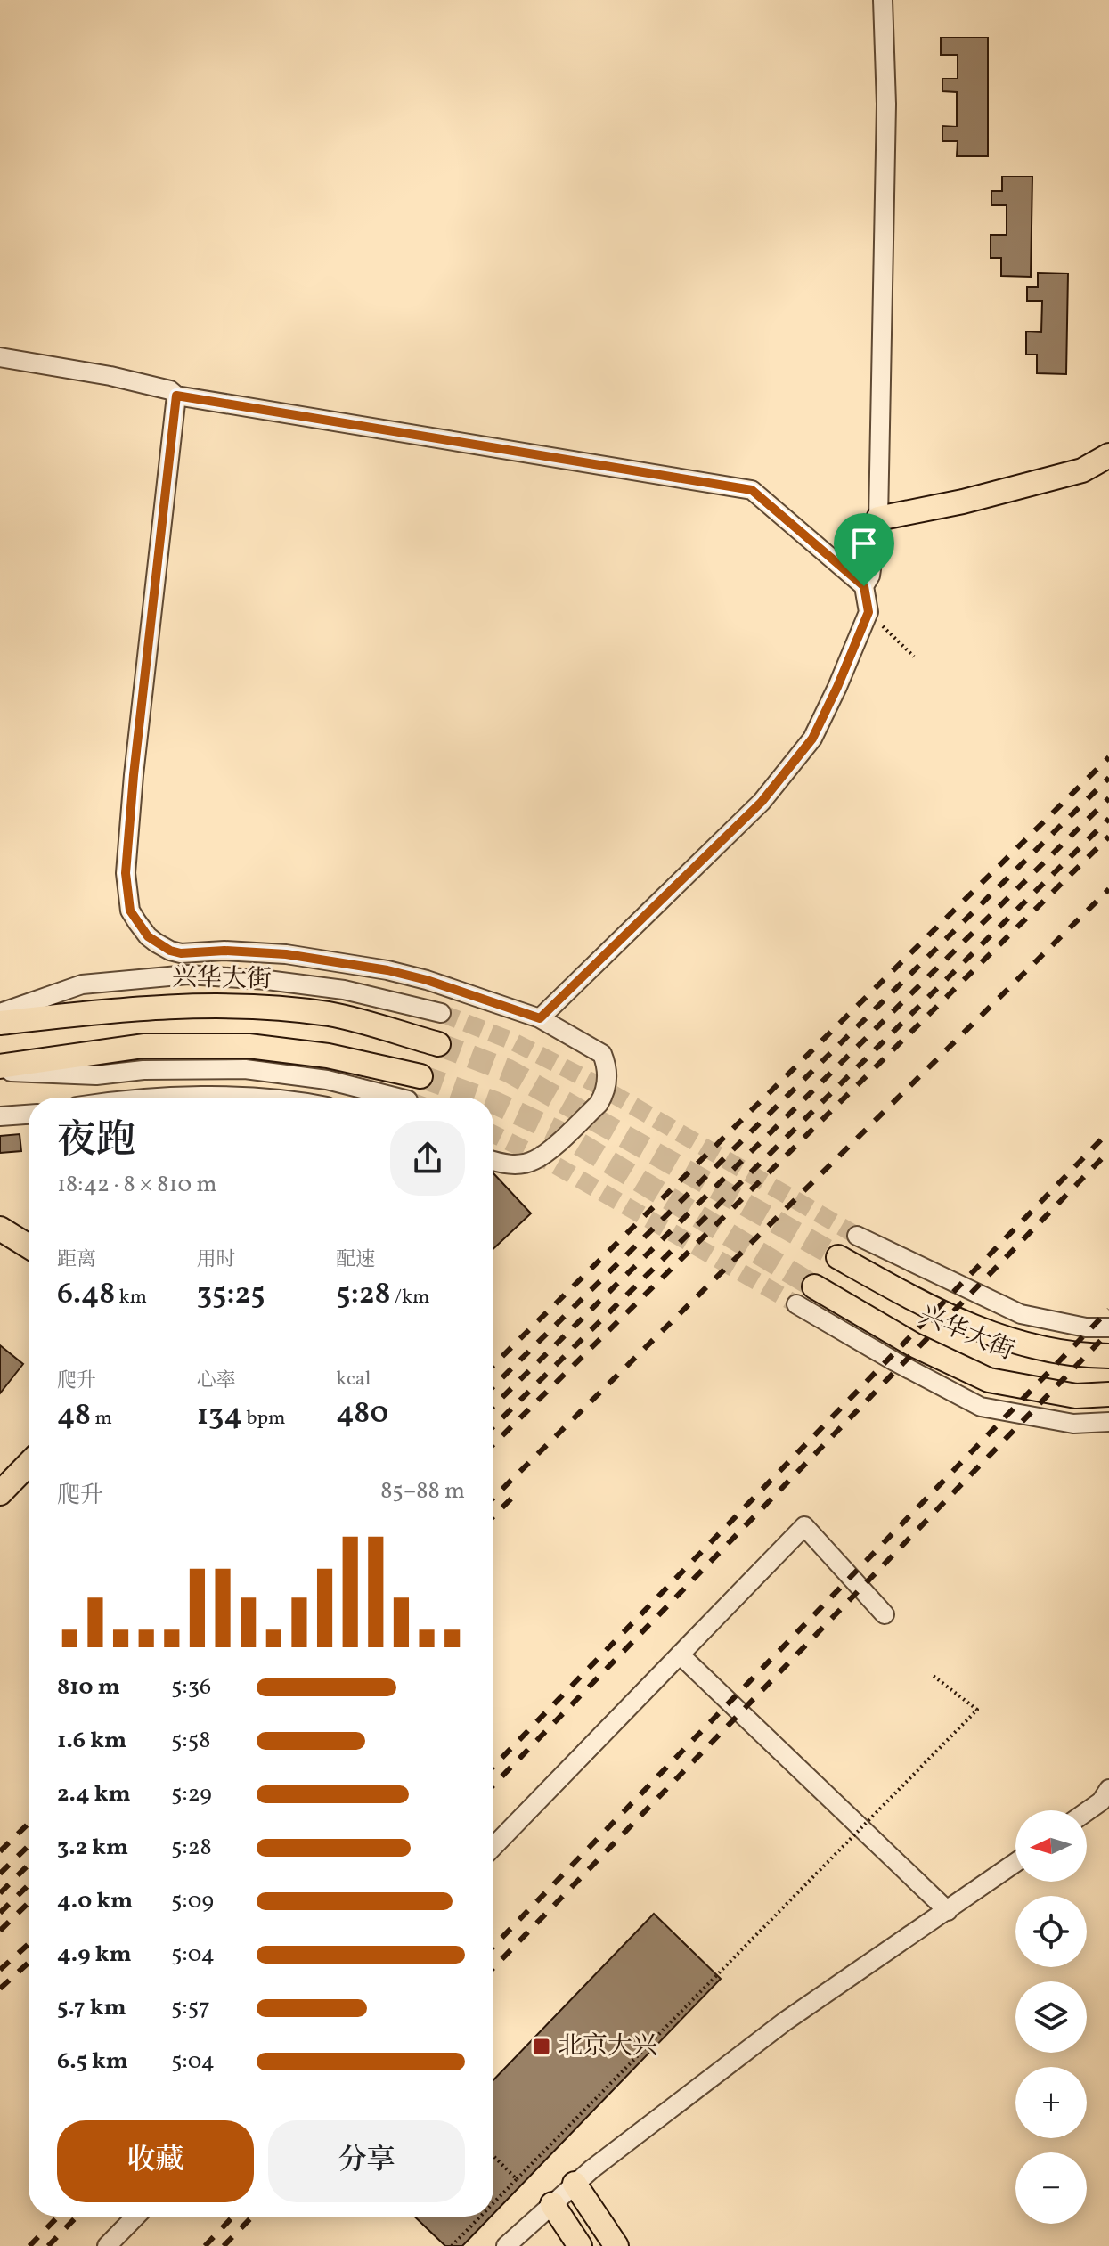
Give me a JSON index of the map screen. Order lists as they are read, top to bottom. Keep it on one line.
{"streets":{"main road":["兴华大街"]},"places":{"transit":["北京大兴"]},"north":"left","page":{"heading":["夜跑","18:42 · 8 × 810 m"],"stats":[["距离","6.48 km"],["用时","35:25"],["配速","5:28 /km"],["爬升","48 m"],["心率","134 bpm"],["kcal","480"]],"chart":["爬升","85–88 m"],"list":[{"name":"810 m","note":"5:36"},{"name":"1.6 km","note":"5:58"},{"name":"2.4 km","note":"5:29"},{"name":"3.2 km","note":"5:28"},{"name":"4.0 km","note":"5:09"},{"name":"4.9 km","note":"5:04"},{"name":"5.7 km","note":"5:57"},{"name":"6.5 km","note":"5:04"}],"map_buttons":["+","−"],"buttons":["收藏","分享"]}}
